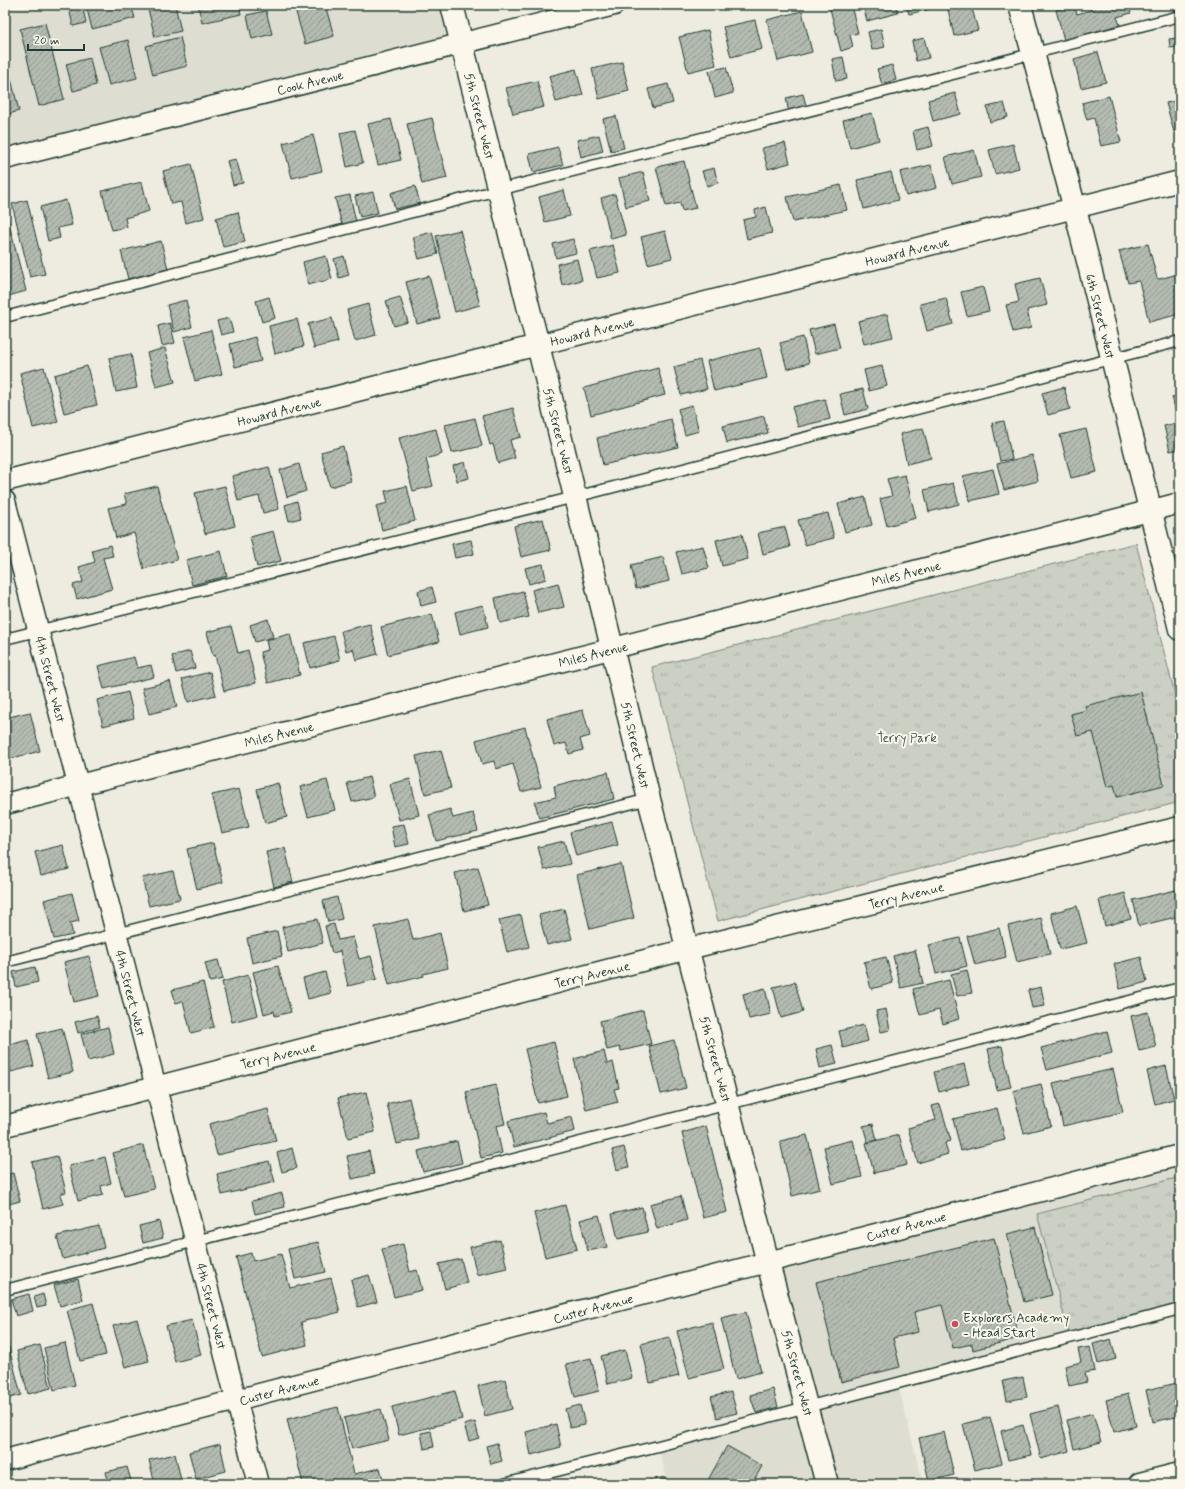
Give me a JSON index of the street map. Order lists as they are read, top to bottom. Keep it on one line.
{"streets":{"street":["Cook Avenue","5th Street West","Howard Avenue","6th Street West","Miles Avenue","4th Street West","Terry Avenue","Custer Avenue"]},"crossings":[["Cook Avenue","5th Street West"],["5th Street West","Howard Avenue"],["5th Street West","Miles Avenue"],["5th Street West","Terry Avenue"],["5th Street West","Custer Avenue"],["Howard Avenue","6th Street West"],["6th Street West","Miles Avenue"],["Miles Avenue","4th Street West"],["4th Street West","Terry Avenue"],["4th Street West","Custer Avenue"]],"parks":["Terry Park"],"places":["Explorers Academy - Head Start"],"scale_bar":"20 m"}
